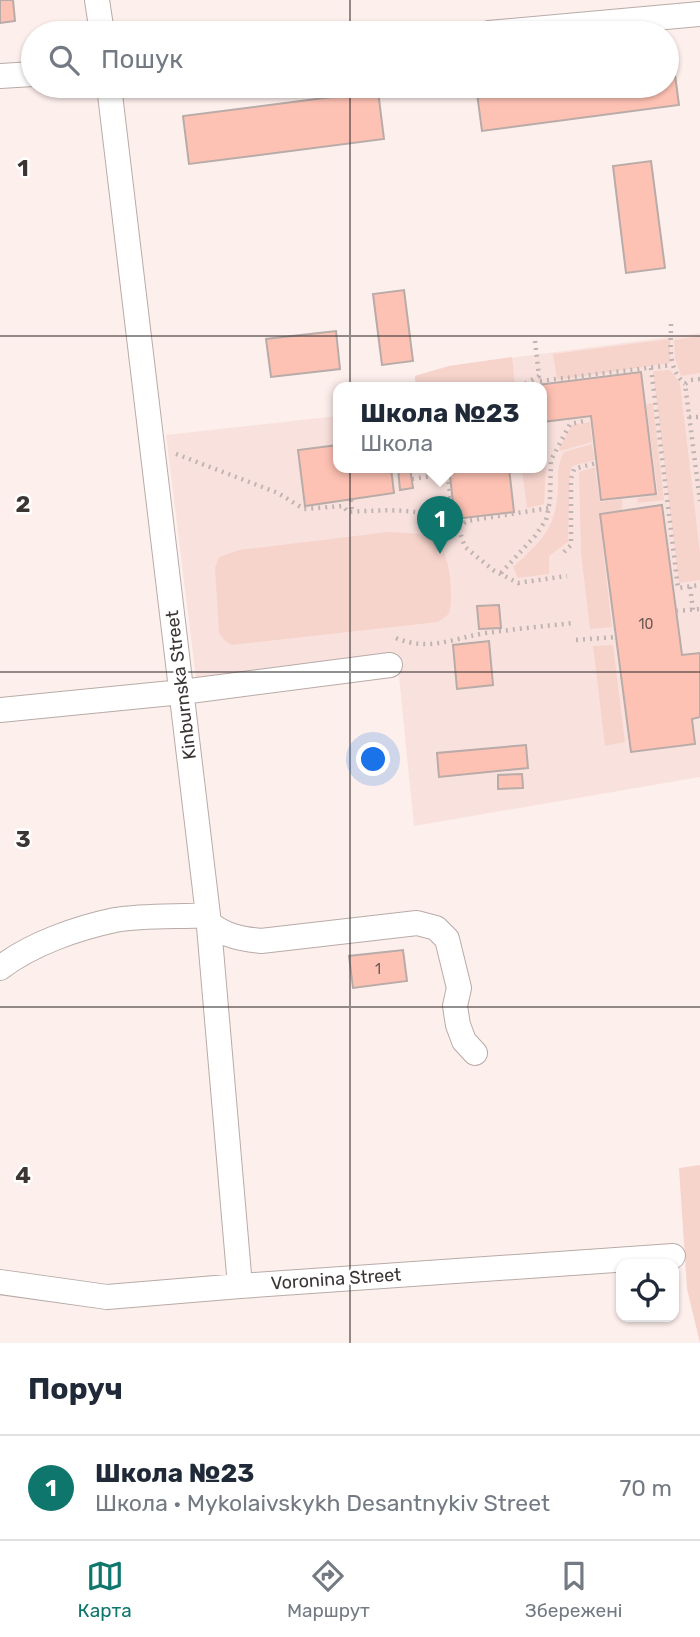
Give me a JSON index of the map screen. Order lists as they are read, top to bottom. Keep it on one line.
{"streets":{"street":["Kinburnska Street","Voronina Street"]},"crossings":[["Kinburnska Street","Voronina Street"]],"house_numbers":["10","1"],"page":{"search":"Пошук","popup":["Школа №23","Школа"],"pins":"1","heading":"Поруч","list":[{"mark":"1","name":"Школа №23","note":"Школа · Mykolaivskykh Desantnykiv Street","value":"70 m"}],"nav":["Карта","Маршрут","Збережені"]},"grid":{"rows":["1","2","3","4"]}}
